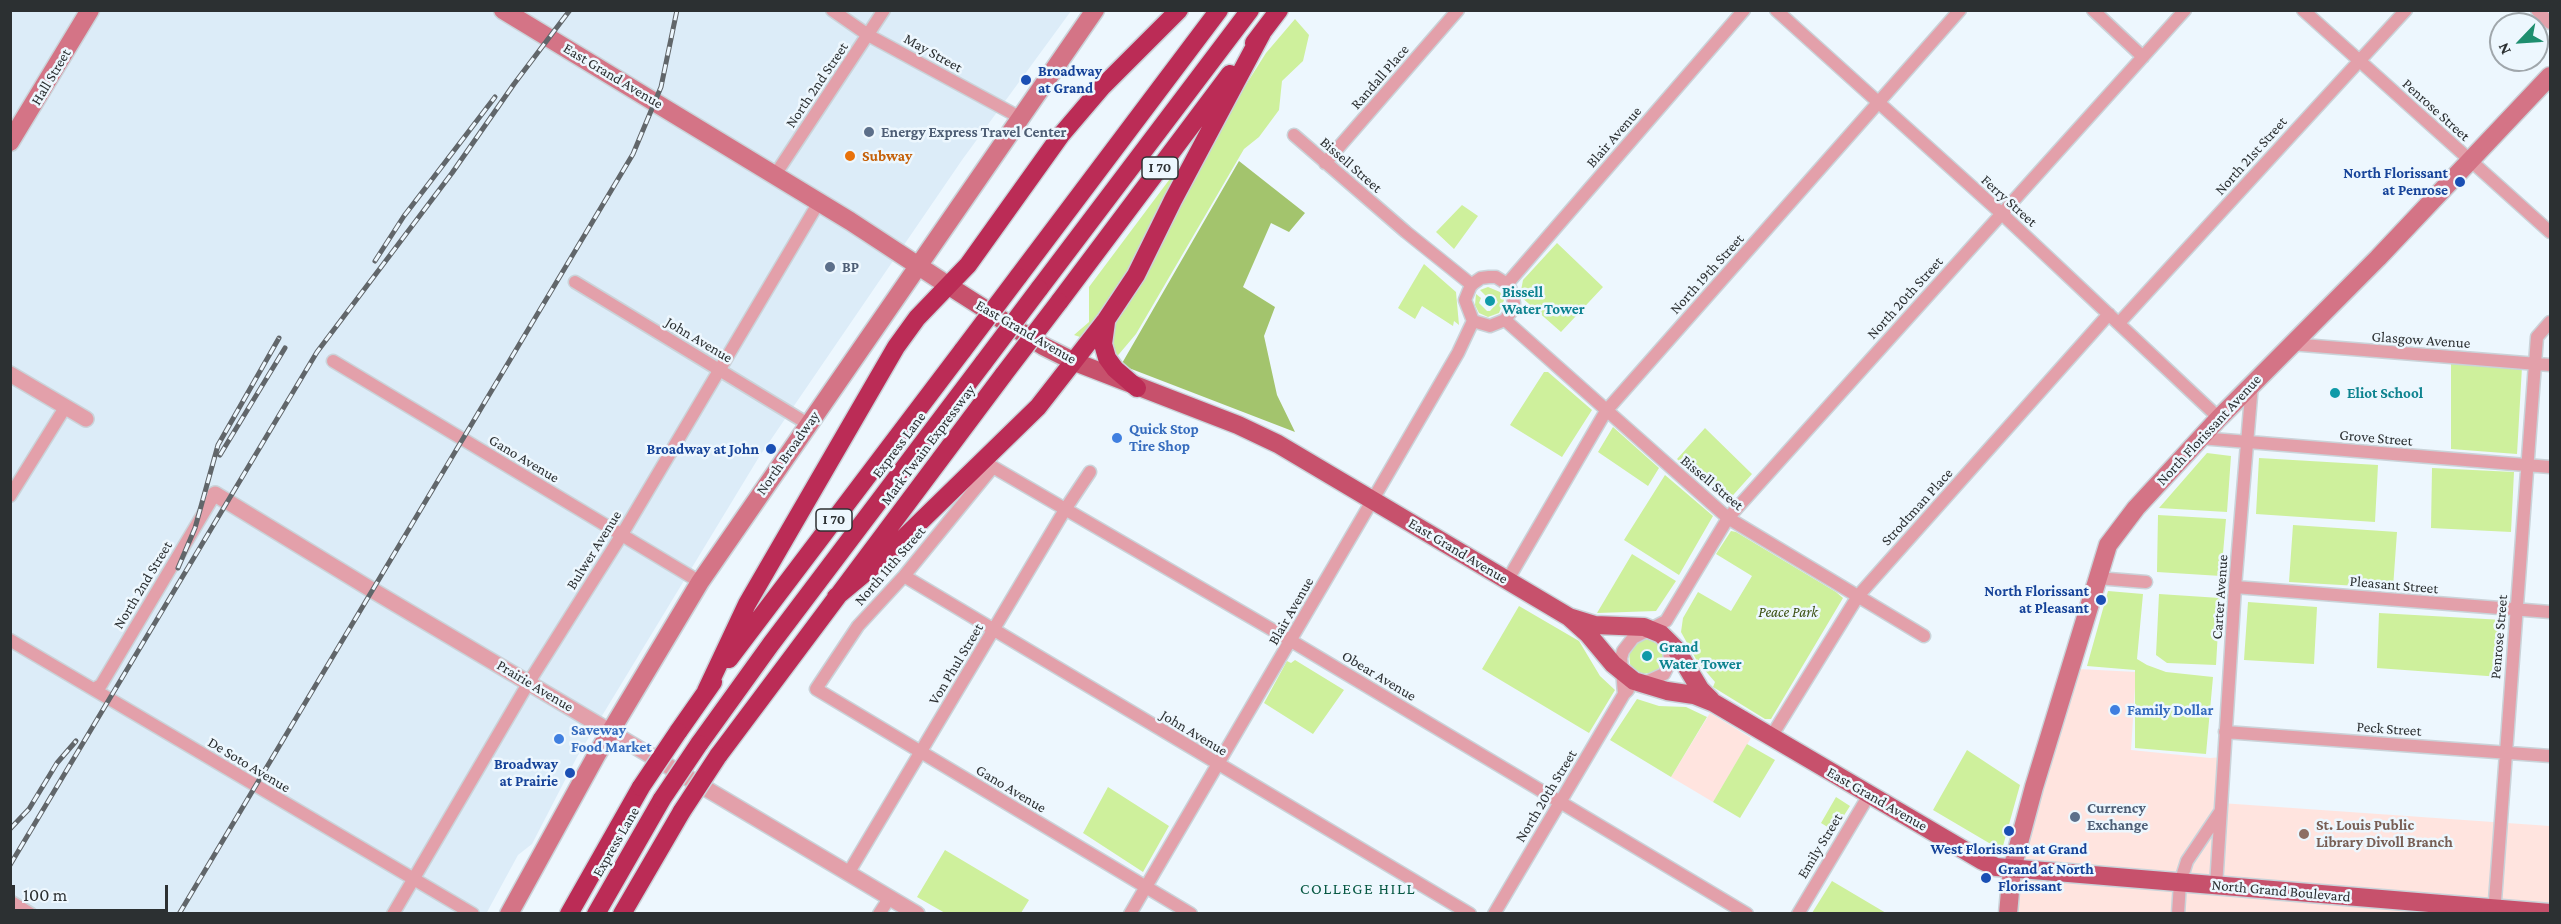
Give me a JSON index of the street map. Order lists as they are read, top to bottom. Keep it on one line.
{"streets":{"highway":["I 70","Express Lane","Mark Twain Expressway"],"main road":["East Grand Avenue","Hall Street","North Florissant Avenue","North Broadway","North Grand Boulevard"],"street":["May Street","Randall Place","North 2nd Street","Penrose Street","Blair Avenue","North 21st Street","Bissell Street","Ferry Street","North 19th Street","North 20th Street","John Avenue","Glasgow Avenue","Grove Street","Gano Avenue","Strodtman Place","Bulwer Avenue","North 11th Street","Pleasant Street","Carter Avenue","Von Phul Street","Obear Avenue","Prairie Avenue","Peck Street","De Soto Avenue","Emily Street"]},"crossings":[["May Street","North 2nd Street"],["May Street","North Broadway"],["East Grand Avenue","North 2nd Street"],["East Grand Avenue","Blair Avenue"],["East Grand Avenue","North 19th Street"],["East Grand Avenue","North 20th Street"],["East Grand Avenue","North Florissant Avenue"],["East Grand Avenue","North Broadway"],["East Grand Avenue","Strodtman Place"],["East Grand Avenue","Bulwer Avenue"],["East Grand Avenue","Emily Street"],["East Grand Avenue","North Grand Boulevard"],["Randall Place","Bissell Street"],["North 2nd Street","Prairie Avenue"],["North 2nd Street","De Soto Avenue"],["Penrose Street","North 21st Street"],["Penrose Street","Glasgow Avenue"],["Penrose Street","North Florissant Avenue"],["Penrose Street","Grove Street"],["Penrose Street","Pleasant Street"],["Penrose Street","Peck Street"],["Penrose Street","North Grand Boulevard"],["Blair Avenue","Bissell Street"],["Blair Avenue","John Avenue"],["Blair Avenue","Gano Avenue"],["Blair Avenue","Obear Avenue"],["North 21st Street","Ferry Street"],["North 21st Street","Strodtman Place"],["Bissell Street","North 19th Street"],["Bissell Street","North 20th Street"],["Bissell Street","Strodtman Place"],["Ferry Street","North 19th Street"],["Ferry Street","North 20th Street"],["Ferry Street","North Florissant Avenue"],["Ferry Street","Strodtman Place"],["North 20th Street","Obear Avenue"],["John Avenue","North Broadway"],["John Avenue","Bulwer Avenue"],["John Avenue","North 11th Street"],["John Avenue","Von Phul Street"],["Glasgow Avenue","North Florissant Avenue"],["North Florissant Avenue","Grove Street"],["North Florissant Avenue","Carter Avenue"],["North Florissant Avenue","North Grand Boulevard"],["Grove Street","Carter Avenue"],["North Broadway","Gano Avenue"],["North Broadway","Prairie Avenue"],["Gano Avenue","Bulwer Avenue"],["Gano Avenue","North 11th Street"],["Gano Avenue","Von Phul Street"],["Bulwer Avenue","Prairie Avenue"],["Bulwer Avenue","De Soto Avenue"],["North 11th Street","Obear Avenue"],["Pleasant Street","Carter Avenue"],["Carter Avenue","Peck Street"],["Carter Avenue","North Grand Boulevard"],["Von Phul Street","Obear Avenue"],["Von Phul Street","Prairie Avenue"]],"districts":["COLLEGE HILL"],"parks":["Peace Park"],"places":["Broadway at Grand","Energy Express Travel Center","Subway","North Florissant at Penrose","BP","Bissell Water Tower","Eliot School","Quick Stop Tire Shop","Broadway at John","North Florissant at Pleasant","Grand Water Tower","Family Dollar","Saveway Food Market","Broadway at Prairie","Currency Exchange","West Florissant at Grand","St. Louis Public Library Divoll Branch","Grand at North Florissant"],"scale_bar":"100 m","north":"bottom left"}
